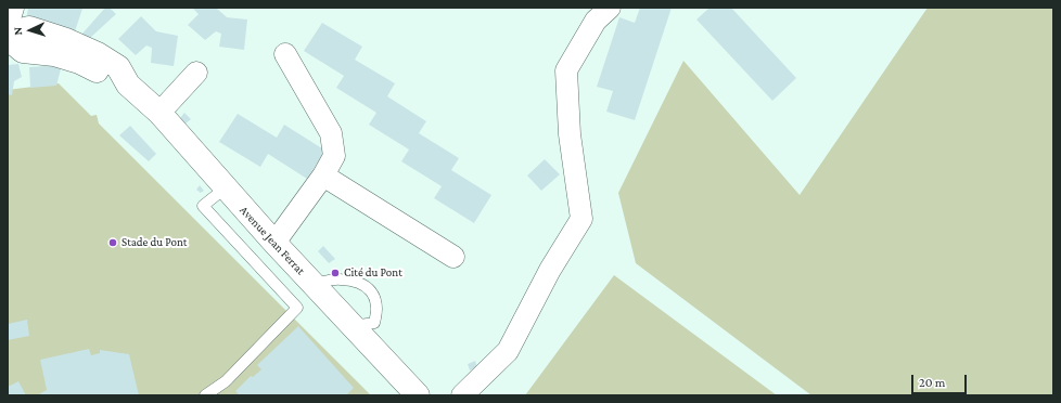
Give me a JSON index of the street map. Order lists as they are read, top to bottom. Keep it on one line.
{"streets":{"main road":["Avenue Jean Ferrat"]},"places":["Stade du Pont","Cité du Pont"],"scale_bar":"20 m","north":"left"}
